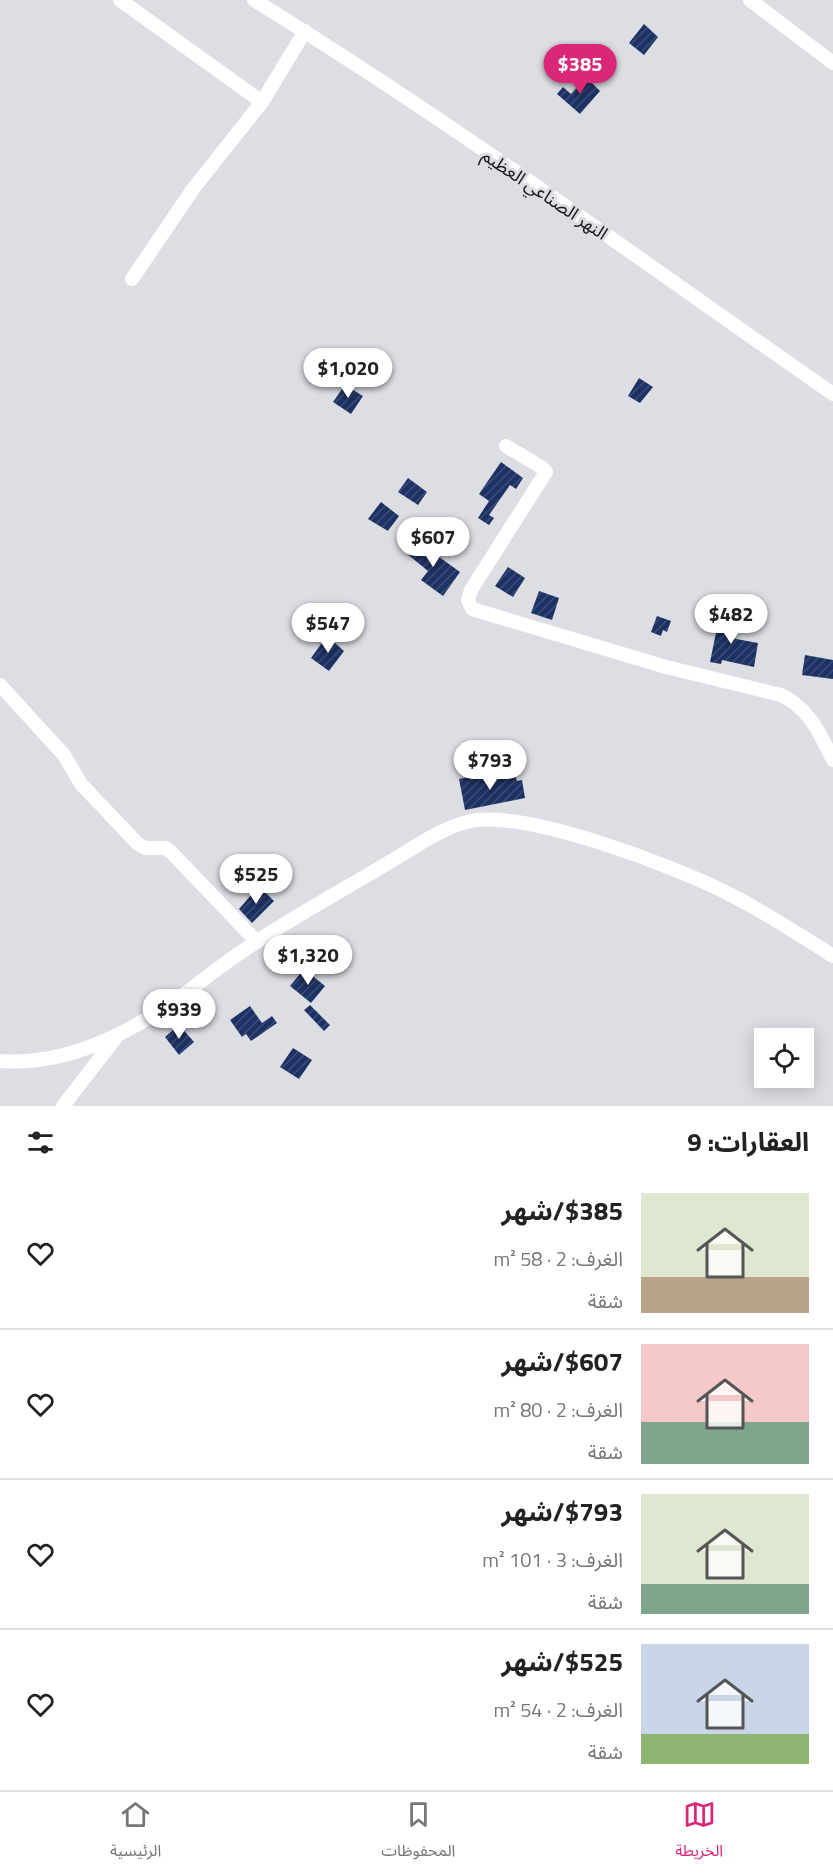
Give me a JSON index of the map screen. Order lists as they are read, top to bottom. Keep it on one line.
{"streets":{"street":["النهر الصناعي العظيم"]},"page":{"price":["$385","$1,020","$607","$482","$547","$793","$525","$1,320","$939"],"heading":"العقارات: 9","list":[{"name":"$385/شهر","note":"الغرف: 2 · 58 m² · شقة"},{"name":"$607/شهر","note":"الغرف: 2 · 80 m² · شقة"},{"name":"$793/شهر","note":"الغرف: 3 · 101 m² · شقة"},{"name":"$525/شهر","note":"الغرف: 2 · 54 m² · شقة"}],"tabs":["الخريطة","المحفوظات","الرئيسية"]}}
